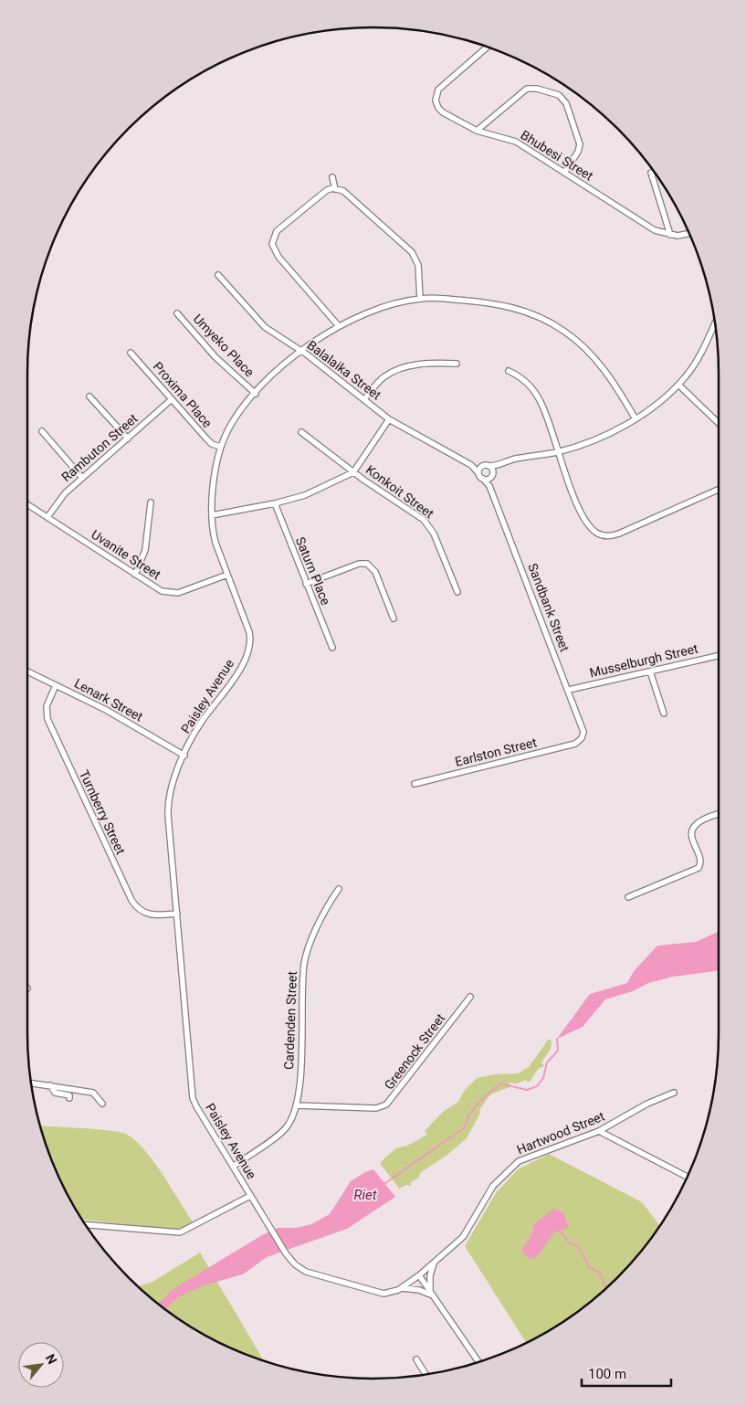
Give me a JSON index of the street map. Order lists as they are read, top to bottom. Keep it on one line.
{"streets":{"street":["Bhubesi Street","Umyeko Place","Balalaika Street","Proxima Place","Rambuton Street","Konkoit Street","Uvanite Street","Saturn Place","Sandbank Street","Musselburgh Street","Paisley Avenue","Lenark Street","Earlston Street","Turnberry Street","Cardenden Street","Greenock Street","Hartwood Street"]},"crossings":[["Umyeko Place","Paisley Avenue"],["Balalaika Street","Sandbank Street"],["Balalaika Street","Paisley Avenue"],["Proxima Place","Rambuton Street"],["Proxima Place","Paisley Avenue"],["Rambuton Street","Uvanite Street"],["Uvanite Street","Paisley Avenue"],["Sandbank Street","Musselburgh Street"],["Sandbank Street","Earlston Street"],["Paisley Avenue","Lenark Street"],["Paisley Avenue","Turnberry Street"],["Paisley Avenue","Hartwood Street"],["Lenark Street","Turnberry Street"],["Cardenden Street","Greenock Street"]],"water":["Riet"],"scale_bar":"100 m","north":"top right"}
